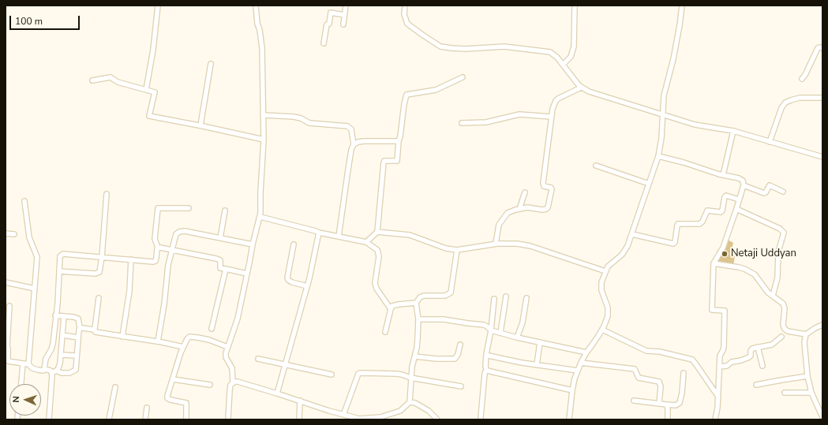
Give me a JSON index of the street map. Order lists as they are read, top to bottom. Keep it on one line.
{"places":["Netaji Uddyan"],"scale_bar":"100 m","north":"left"}
